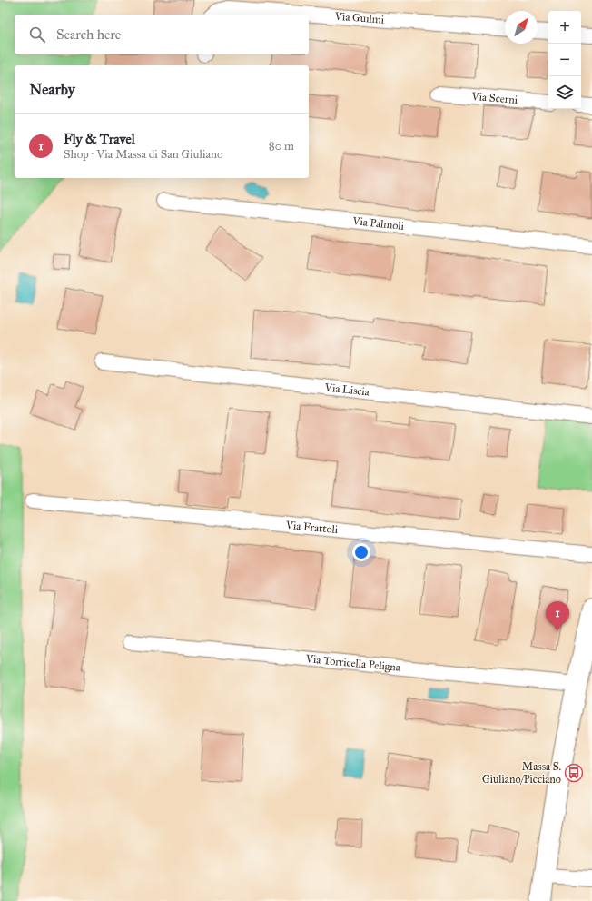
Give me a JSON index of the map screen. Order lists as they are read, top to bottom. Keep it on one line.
{"streets":{"street":["Via Guilmi","Via Scerni","Via Palmoli","Via Liscia","Via Frattoli","Via Torricella Peligna"]},"places":{"bus stop":["Massa S. Giuliano/Picciano"]},"north":"top right","page":{"map_buttons":["+","−"],"search":"Search here","heading":"Nearby","list":[{"mark":"1","name":"Fly & Travel","note":"Shop · Via Massa di San Giuliano","value":"80 m"}],"pins":"1"}}
